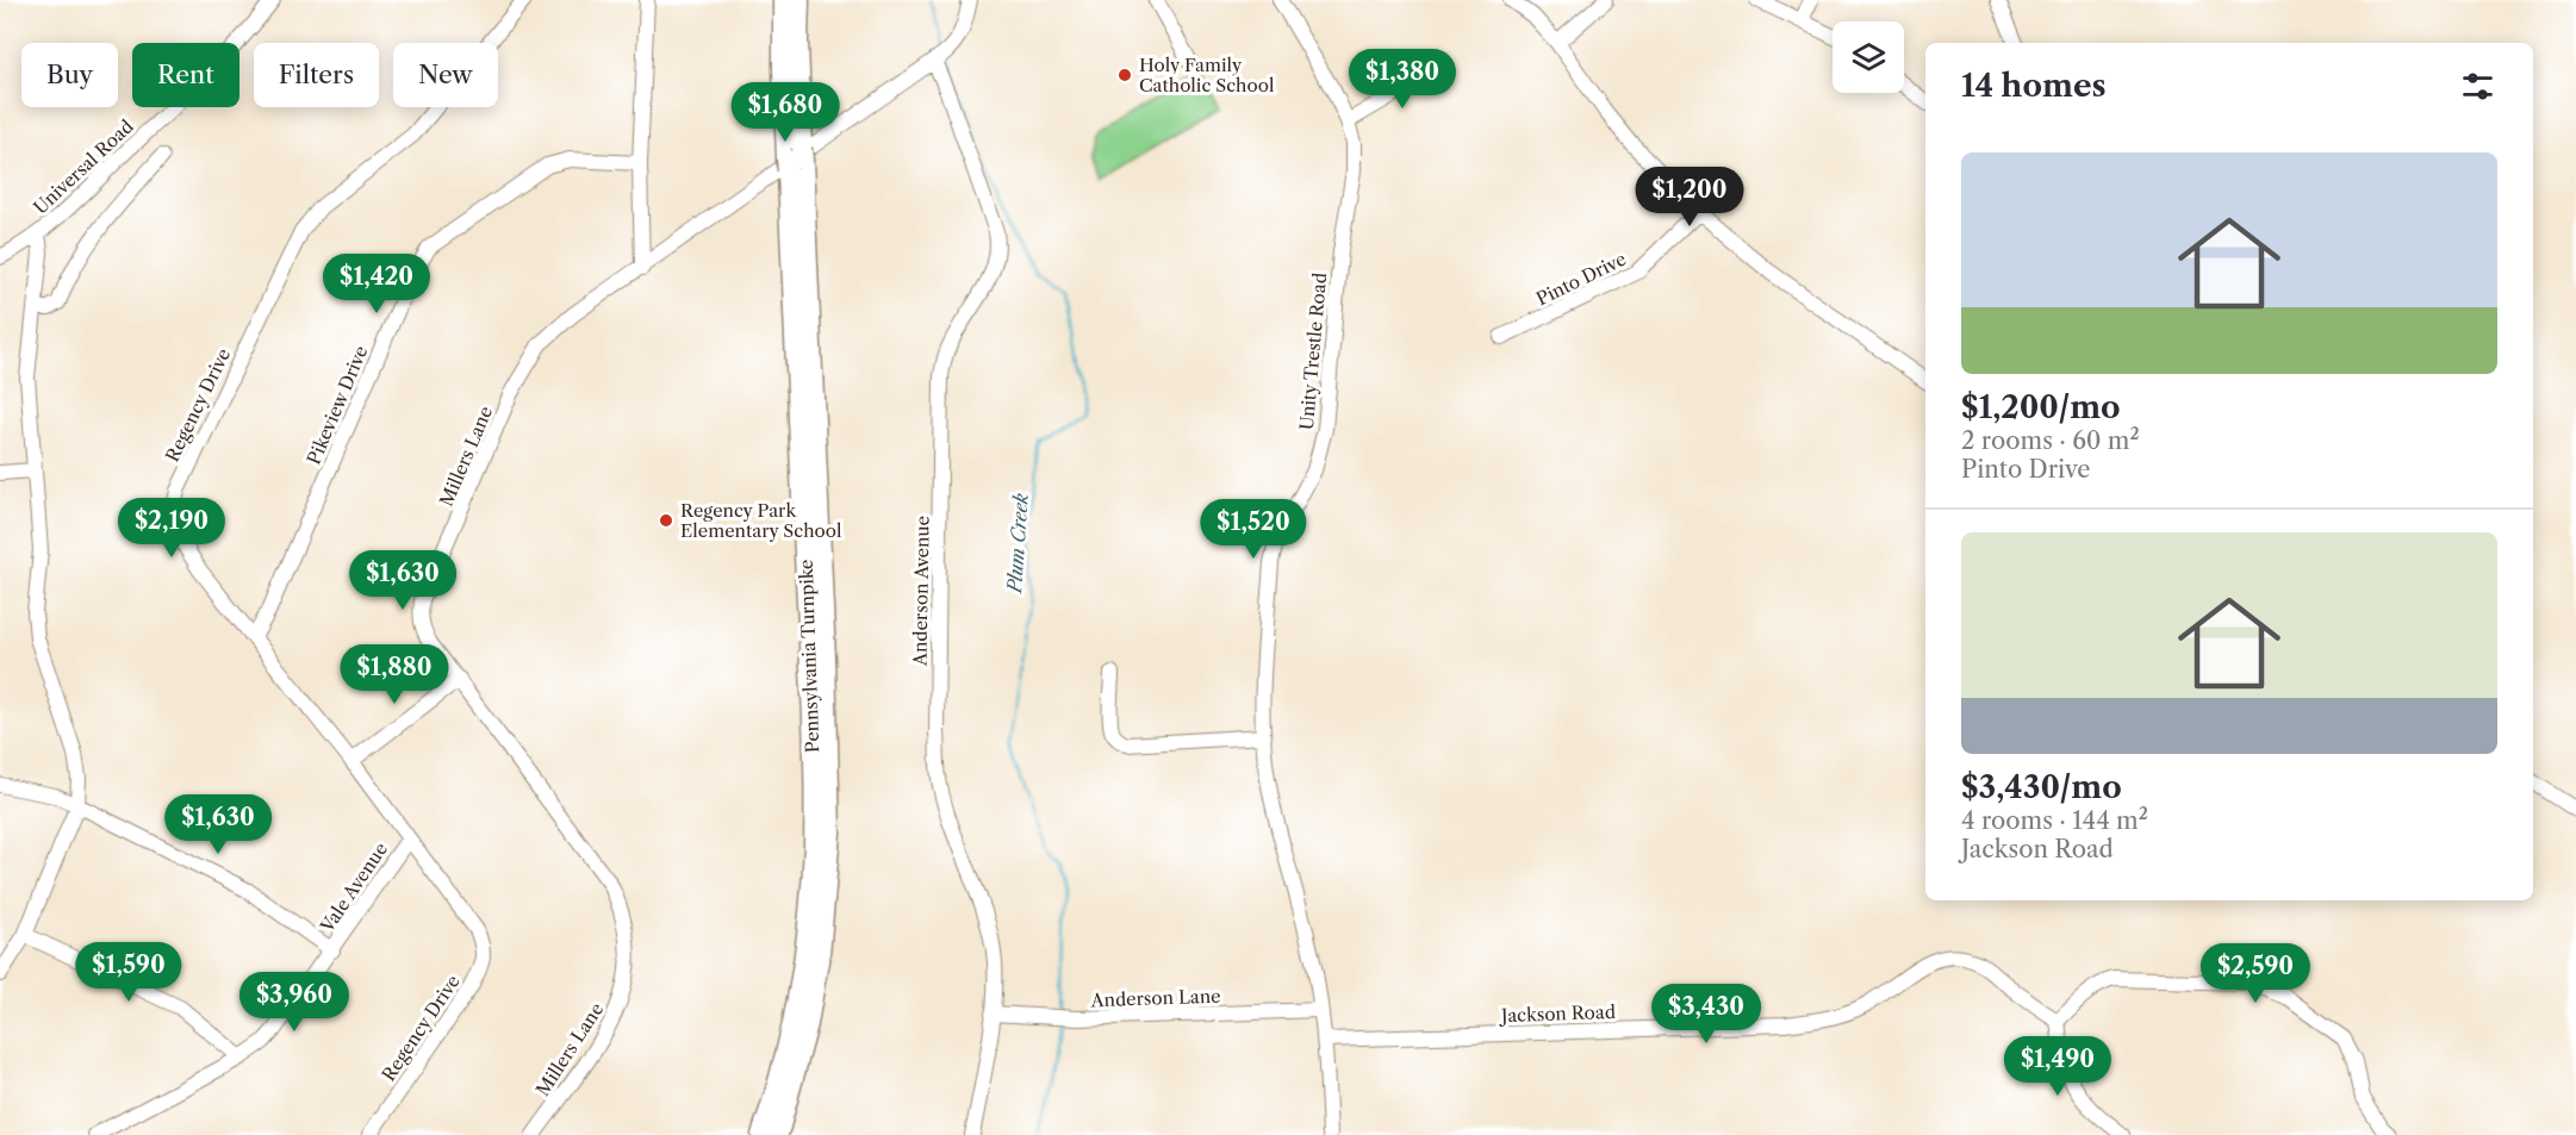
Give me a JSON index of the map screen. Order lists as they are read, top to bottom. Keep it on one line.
{"streets":{"highway":["Pennsylvania Turnpike"],"street":["Universal Road","Pinto Drive","Unity Trestle Road","Regency Drive","Pikeview Drive","Millers Lane","Anderson Avenue","Vale Avenue","Anderson Lane","Jackson Road"]},"crossings":[["Unity Trestle Road","Anderson Lane"],["Unity Trestle Road","Jackson Road"],["Regency Drive","Pikeview Drive"],["Regency Drive","Vale Avenue"],["Millers Lane","Anderson Avenue"],["Anderson Avenue","Anderson Lane"]],"water":["Plum Creek"],"places":["Holy Family Catholic School","Regency Park Elementary School"],"page":{"chip":["Buy","Rent","Filters","New"],"heading":"14 homes","price":["$1,380","$1,680","$1,200","$1,420","$2,190","$1,520","$1,630","$1,880","$1,630","$1,590","$2,590","$3,960","$3,430","$1,490"],"list":[{"name":"$1,200/mo","note":"2 rooms · 60 m² · Pinto Drive"},{"name":"$3,430/mo","note":"4 rooms · 144 m² · Jackson Road"}]}}
